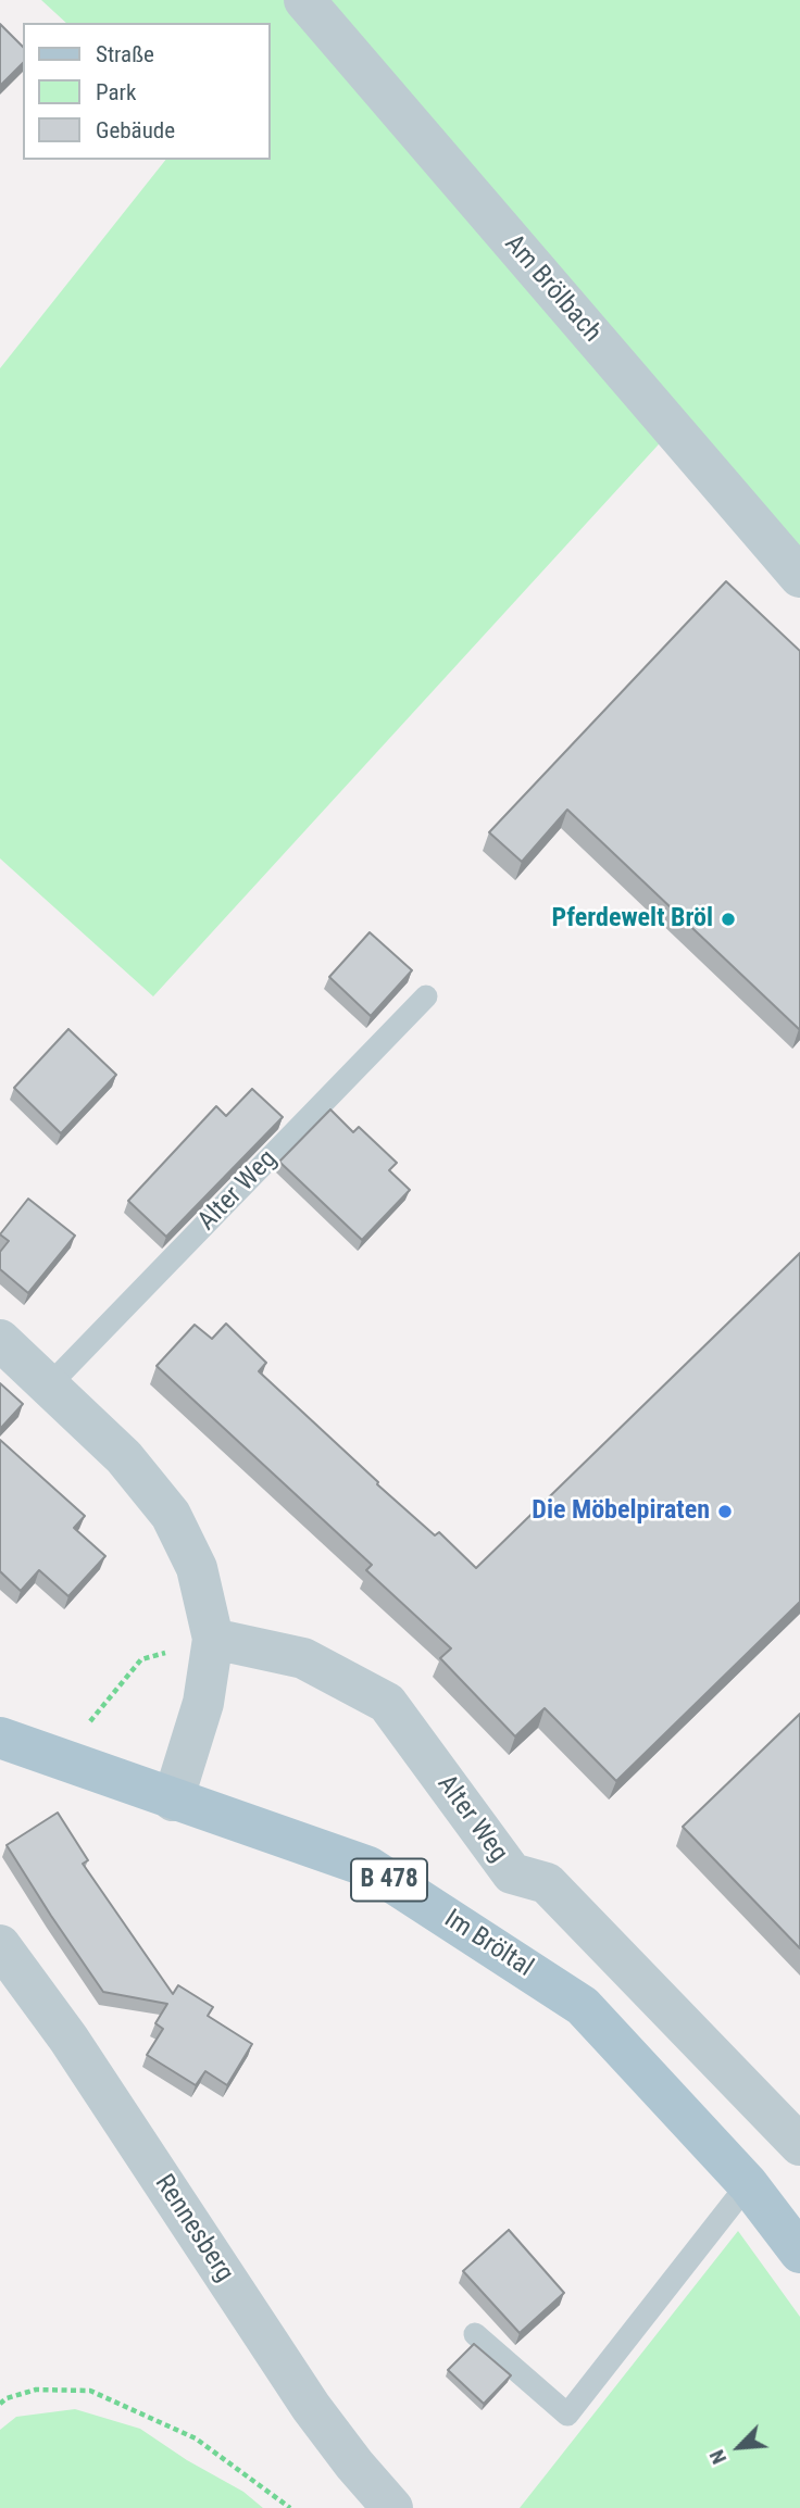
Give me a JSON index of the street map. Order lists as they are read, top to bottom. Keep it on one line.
{"streets":{"main road":["B 478","Im Bröltal"],"street":["Am Brölbach","Alter Weg","Rennesberg"]},"places":["Pferdewelt Bröl","Die Möbelpiraten"],"legend":["Straße","Park","Gebäude"],"north":"bottom left"}
